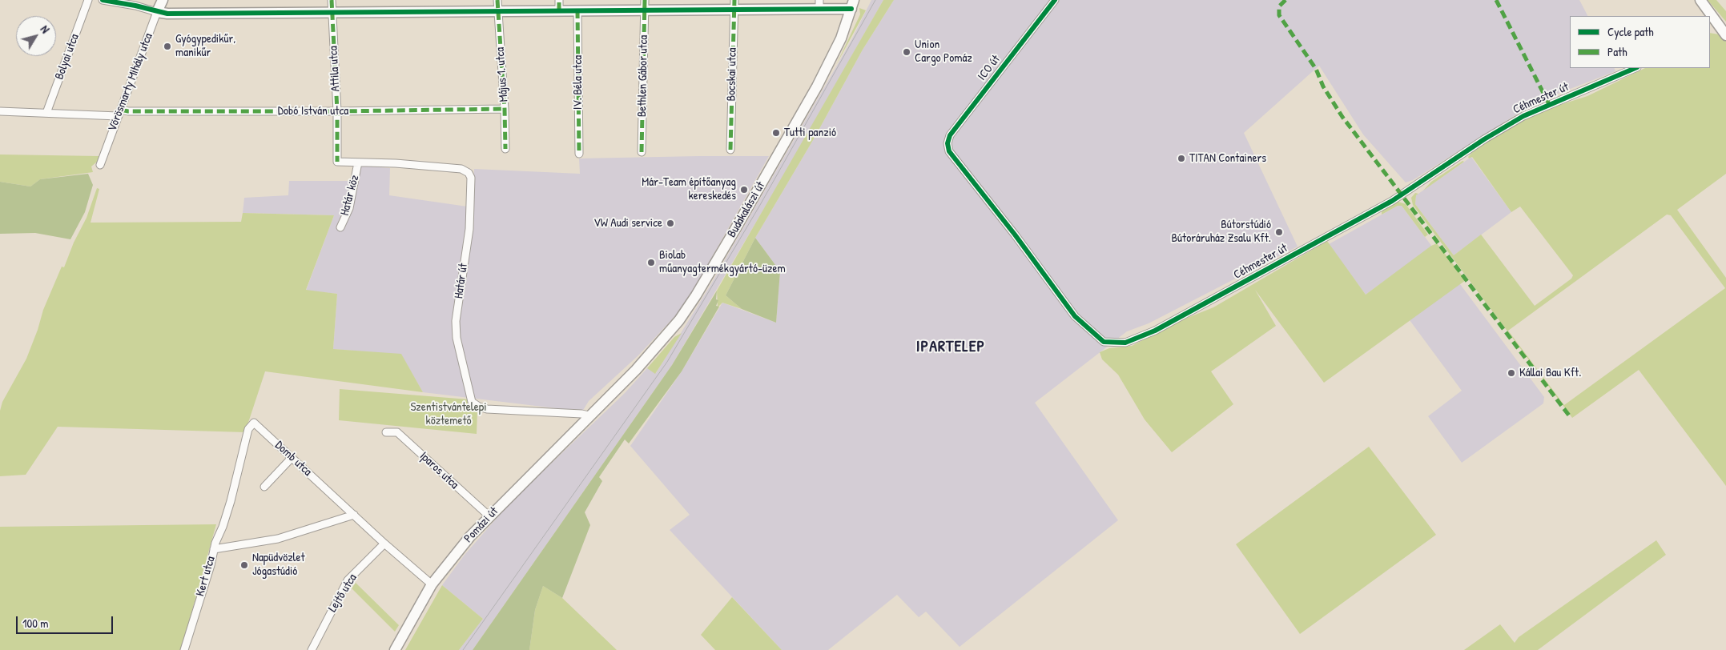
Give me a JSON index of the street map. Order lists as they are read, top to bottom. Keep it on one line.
{"streets":{"main road":["Vörösmarty Mihály utca","Budakalászi út","Pomázi út"],"street":["Bolyai utca","ICO út","Attila utca","Május 1. utca","Bocskai utca","Bethlen Gábor utca","IV. Béla utca","Céhmester út","Dobó István utca","Határ köz","Határ út","Domb utca","Iparos utca","Kert utca","Lejtő utca"]},"crossings":[["Bolyai utca","Dobó István utca"],["ICO út","Céhmester út"],["Attila utca","Dobó István utca"],["Attila utca","Határ út"],["Május 1. utca","Dobó István utca"],["Vörösmarty Mihály utca","Dobó István utca"],["Határ köz","Határ út"],["Budakalászi út","Határ út"],["Budakalászi út","Pomázi út"],["Határ út","Pomázi út"],["Domb utca","Pomázi út"],["Domb utca","Kert utca"],["Domb utca","Lejtő utca"],["Iparos utca","Pomázi út"]],"districts":["IPARTELEP"],"parks":["Szentistvántelepi köztemető"],"places":["Gyógypedikűr, manikűr","Union Cargo Pomáz","Tutti panzió","TITAN Containers","Már-Team építőanyag kereskedés","VW Audi service","Bútorstúdió Bútoráruház Zsalu Kft.","Biolab műanyagtermékgyártó-üzem","Kállai Bau Kft.","Napüdvözlet Jógastúdió"],"legend":["Cycle path","Path"],"scale_bar":"100 m","north":"top right"}
